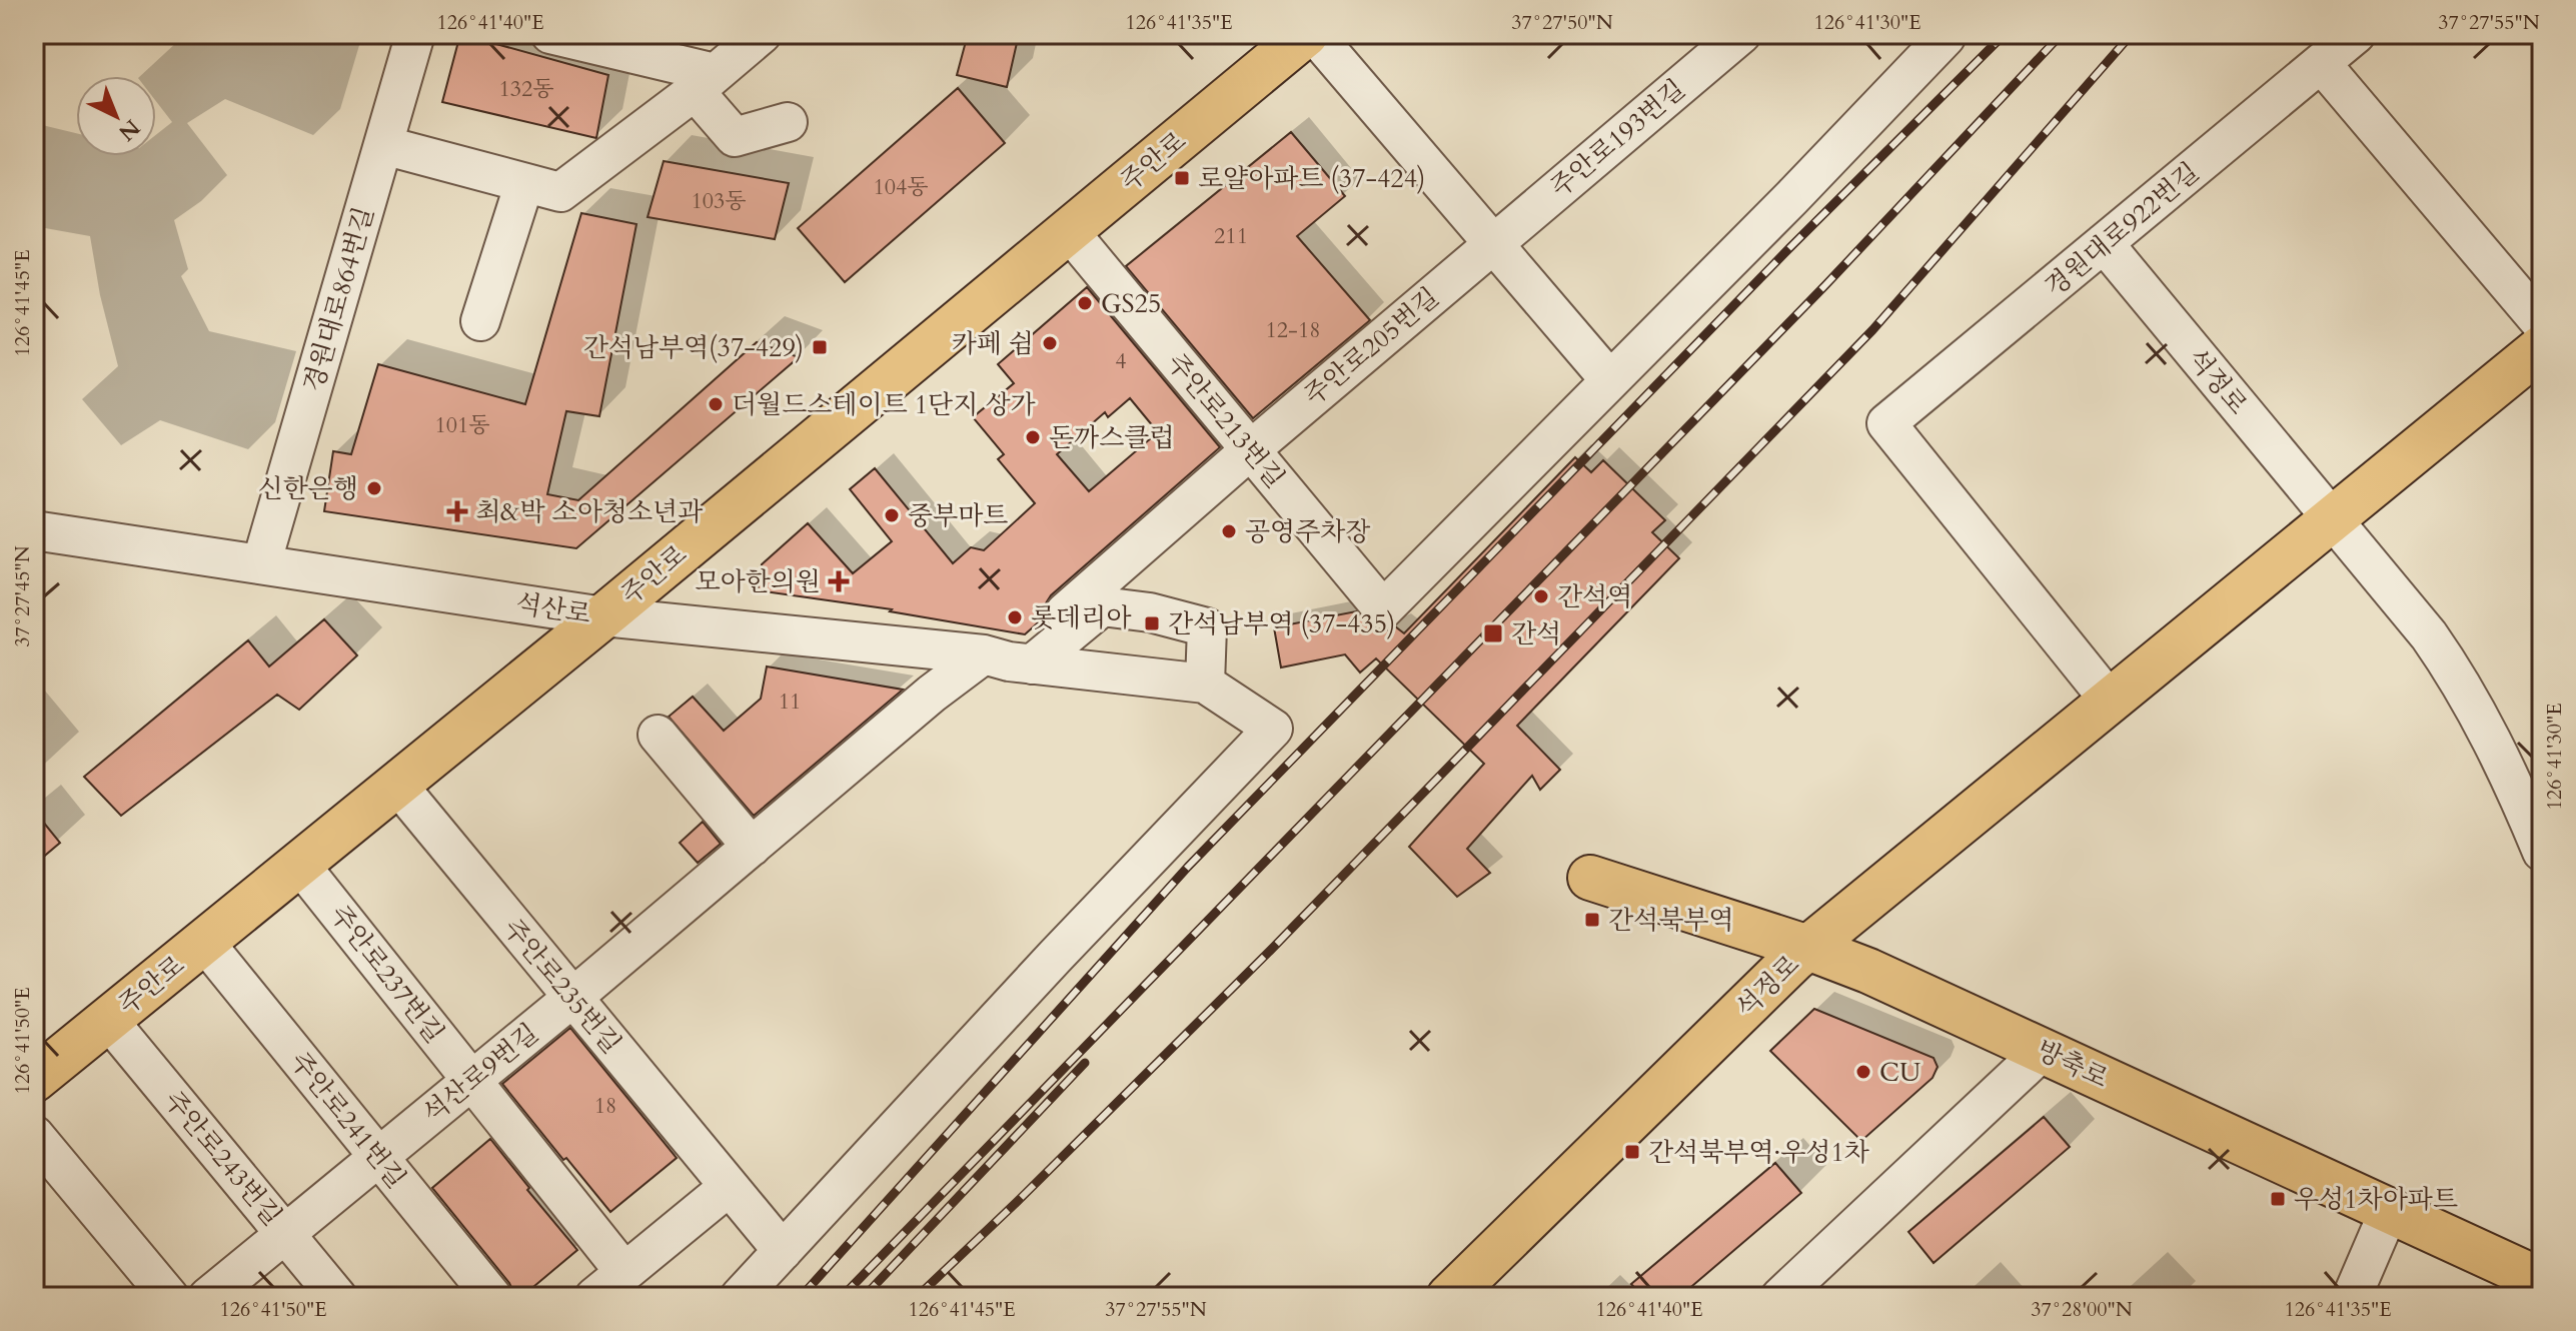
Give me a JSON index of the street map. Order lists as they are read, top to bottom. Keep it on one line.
{"streets":{"main road":["주안로","석정로","방축로"],"street":["주안로193번길","경원대로922번길","경원대로864번길","주안로205번길","주안로213번길","석산로","주안로237번길","주안로235번길","석산로9번길","주안로241번길","주안로243번길"]},"crossings":[["주안로193번길","주안로205번길"],["주안로","주안로213번길"],["주안로","석산로"],["주안로","주안로237번길"],["주안로","주안로235번길"],["주안로","주안로241번길"],["주안로","주안로243번길"],["경원대로922번길","석정로"],["경원대로864번길","석산로"],["주안로205번길","주안로213번길"],["주안로205번길","석산로"],["주안로205번길","석산로9번길"],["석정로","방축로"],["석산로","석산로9번길"],["주안로237번길","석산로9번길"],["주안로235번길","석산로9번길"],["석산로9번길","주안로241번길"],["석산로9번길","주안로243번길"]],"places":{"transit":["로얄아파트 (37-424)","간석남부역(37-429)","간석남부역 (37-435)","간석","간석북부역","간석북부역·우성1차","우성1차아파트"],"other":["GS25","카페 쉼","더월드스테이트 1단지 상가","돈까스클럽","신한은행","중부마트","공영주차장","간석역","롯데리아","CU"],"health":["최&박 소아청소년과","모아한의원"]},"house_numbers":["132동","104동","103동","211","12-18","4","101동","11","18"],"north":"bottom right","coordinates":["126°41'40\"E","126°41'35\"E","37°27'50\"N","126°41'30\"E","37°27'55\"N","126°41'45\"E","37°27'45\"N","126°41'50\"E","37°28'00\"N"]}
